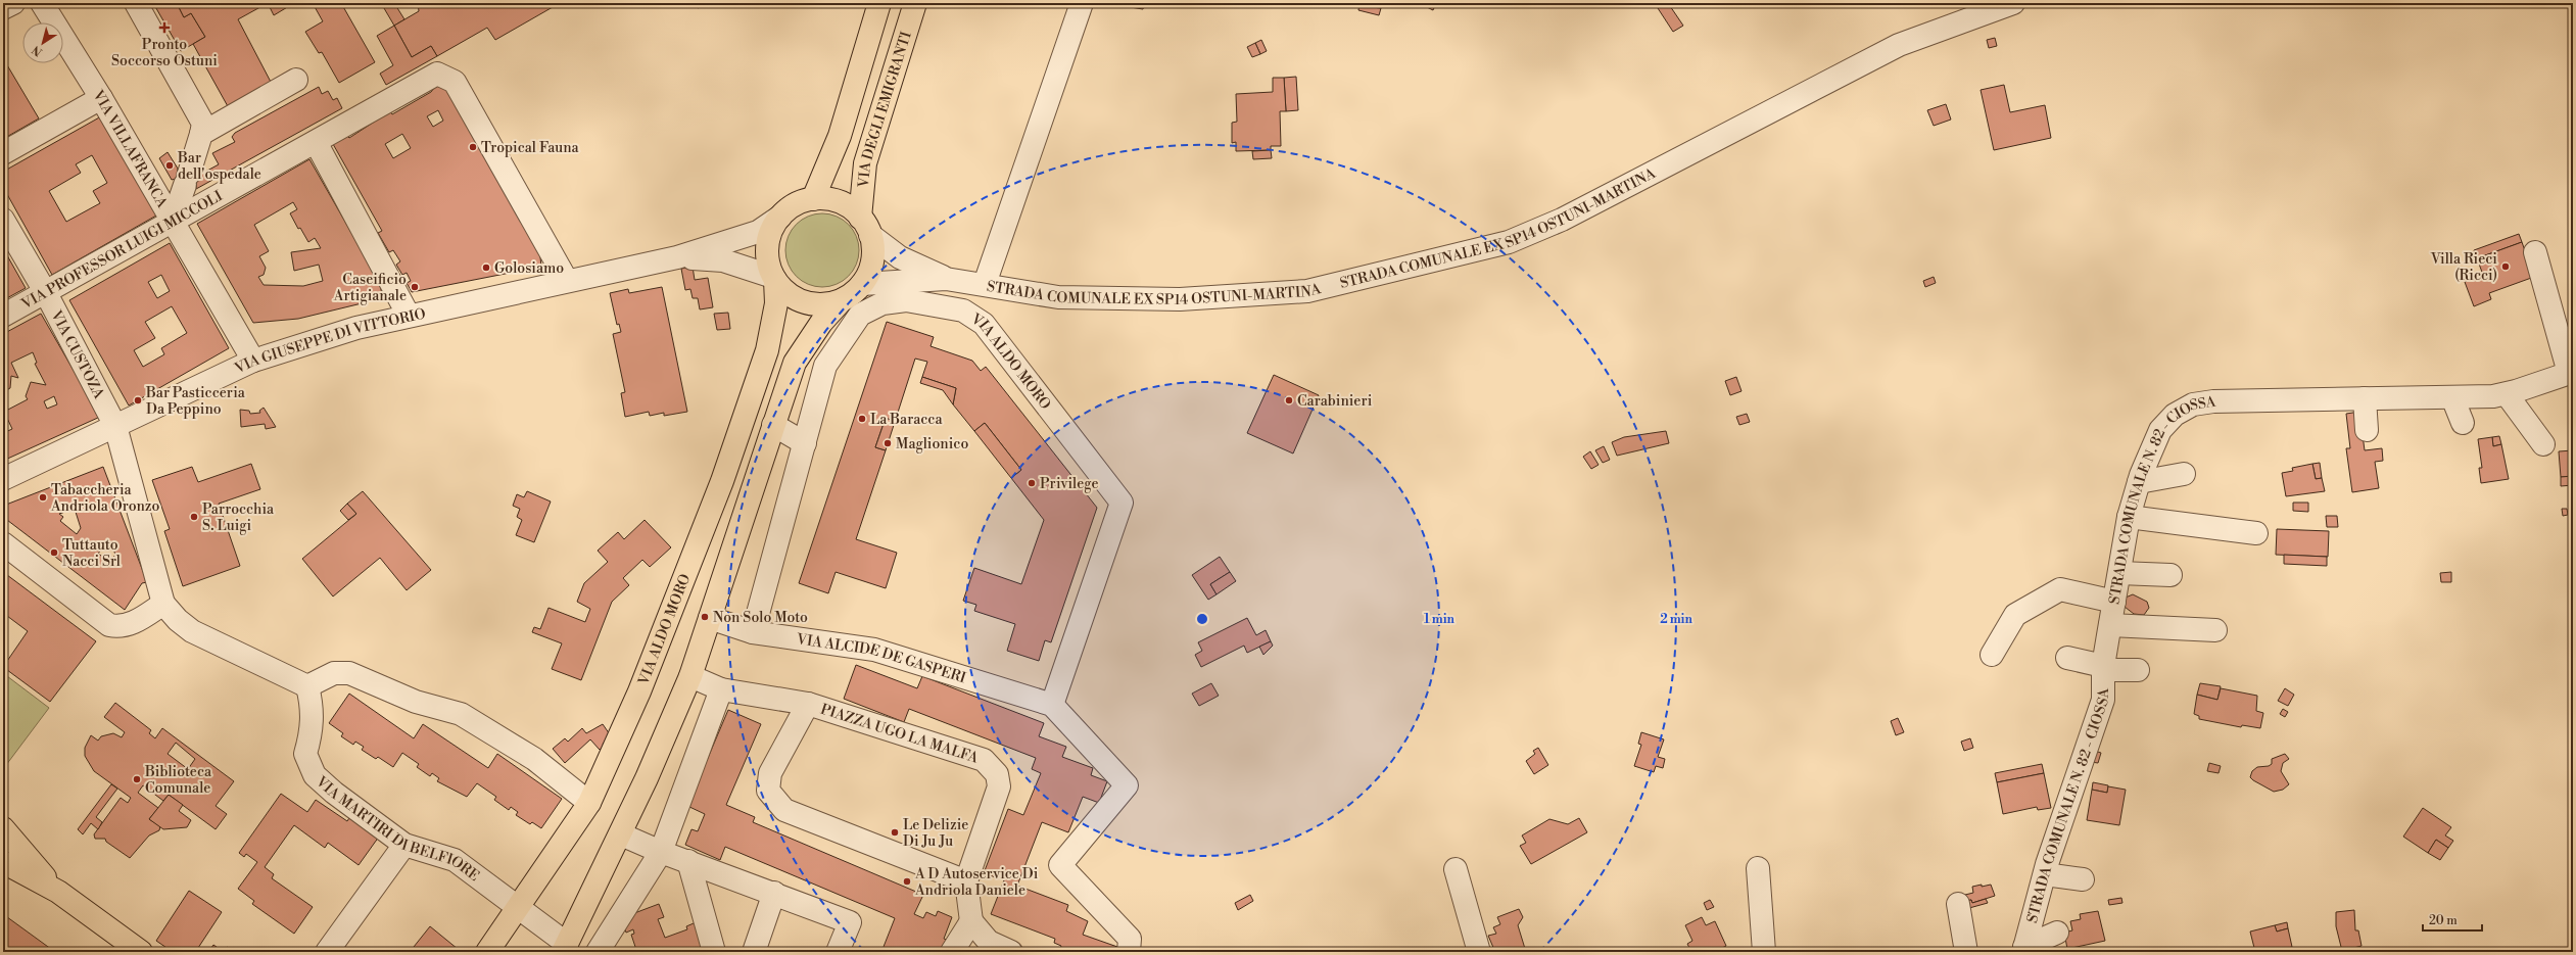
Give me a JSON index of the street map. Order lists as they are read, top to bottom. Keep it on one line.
{"streets":{"main road":["VIA DEGLI EMIGRANTI","VIA ALDO MORO"],"street":["VIA VILLAFRANCA","STRADA COMUNALE EX SP14 OSTUNI-MARTINA","VIA PROFESSOR LUIGI MICCOLI","VIA GIUSEPPE DI VITTORIO","VIA CUSTOZA","STRADA COMUNALE N. 82 - CIOSSA","VIA ALCIDE DE GASPERI","PIAZZA UGO LA MALFA","VIA MARTIRI DI BELFIORE"]},"crossings":[["VIA DEGLI EMIGRANTI","STRADA COMUNALE EX SP14 OSTUNI-MARTINA"],["VIA DEGLI EMIGRANTI","VIA GIUSEPPE DI VITTORIO"],["VIA DEGLI EMIGRANTI","VIA ALDO MORO"],["VIA VILLAFRANCA","VIA PROFESSOR LUIGI MICCOLI"],["VIA VILLAFRANCA","VIA GIUSEPPE DI VITTORIO"],["STRADA COMUNALE EX SP14 OSTUNI-MARTINA","VIA GIUSEPPE DI VITTORIO"],["STRADA COMUNALE EX SP14 OSTUNI-MARTINA","VIA ALDO MORO"],["VIA PROFESSOR LUIGI MICCOLI","VIA GIUSEPPE DI VITTORIO"],["VIA PROFESSOR LUIGI MICCOLI","VIA CUSTOZA"],["VIA GIUSEPPE DI VITTORIO","VIA CUSTOZA"],["VIA GIUSEPPE DI VITTORIO","VIA ALDO MORO"],["VIA ALDO MORO","VIA ALCIDE DE GASPERI"],["VIA ALDO MORO","VIA MARTIRI DI BELFIORE"]],"places":{"health":["Pronto Soccorso Ostuni"],"other":["Tropical Fauna","Bar dell'ospedale","Villa Rieci (Ricci)","Golosiamo","Caseificio Artigianale","Bar Pasticceria Da Peppino","Carabinieri","La Baracca","Maglionico","Privilege","Tabaccheria Andriola Oronzo","Parrocchia S. Luigi","Tuttauto Nacci Srl","Non Solo Moto","Biblioteca Comunale","Le Delizie Di Ju Ju","A D Autoservice Di Andriola Daniele"]},"scale_bar":"20 m","north":"bottom left","rings":["1 min","2 min"]}
